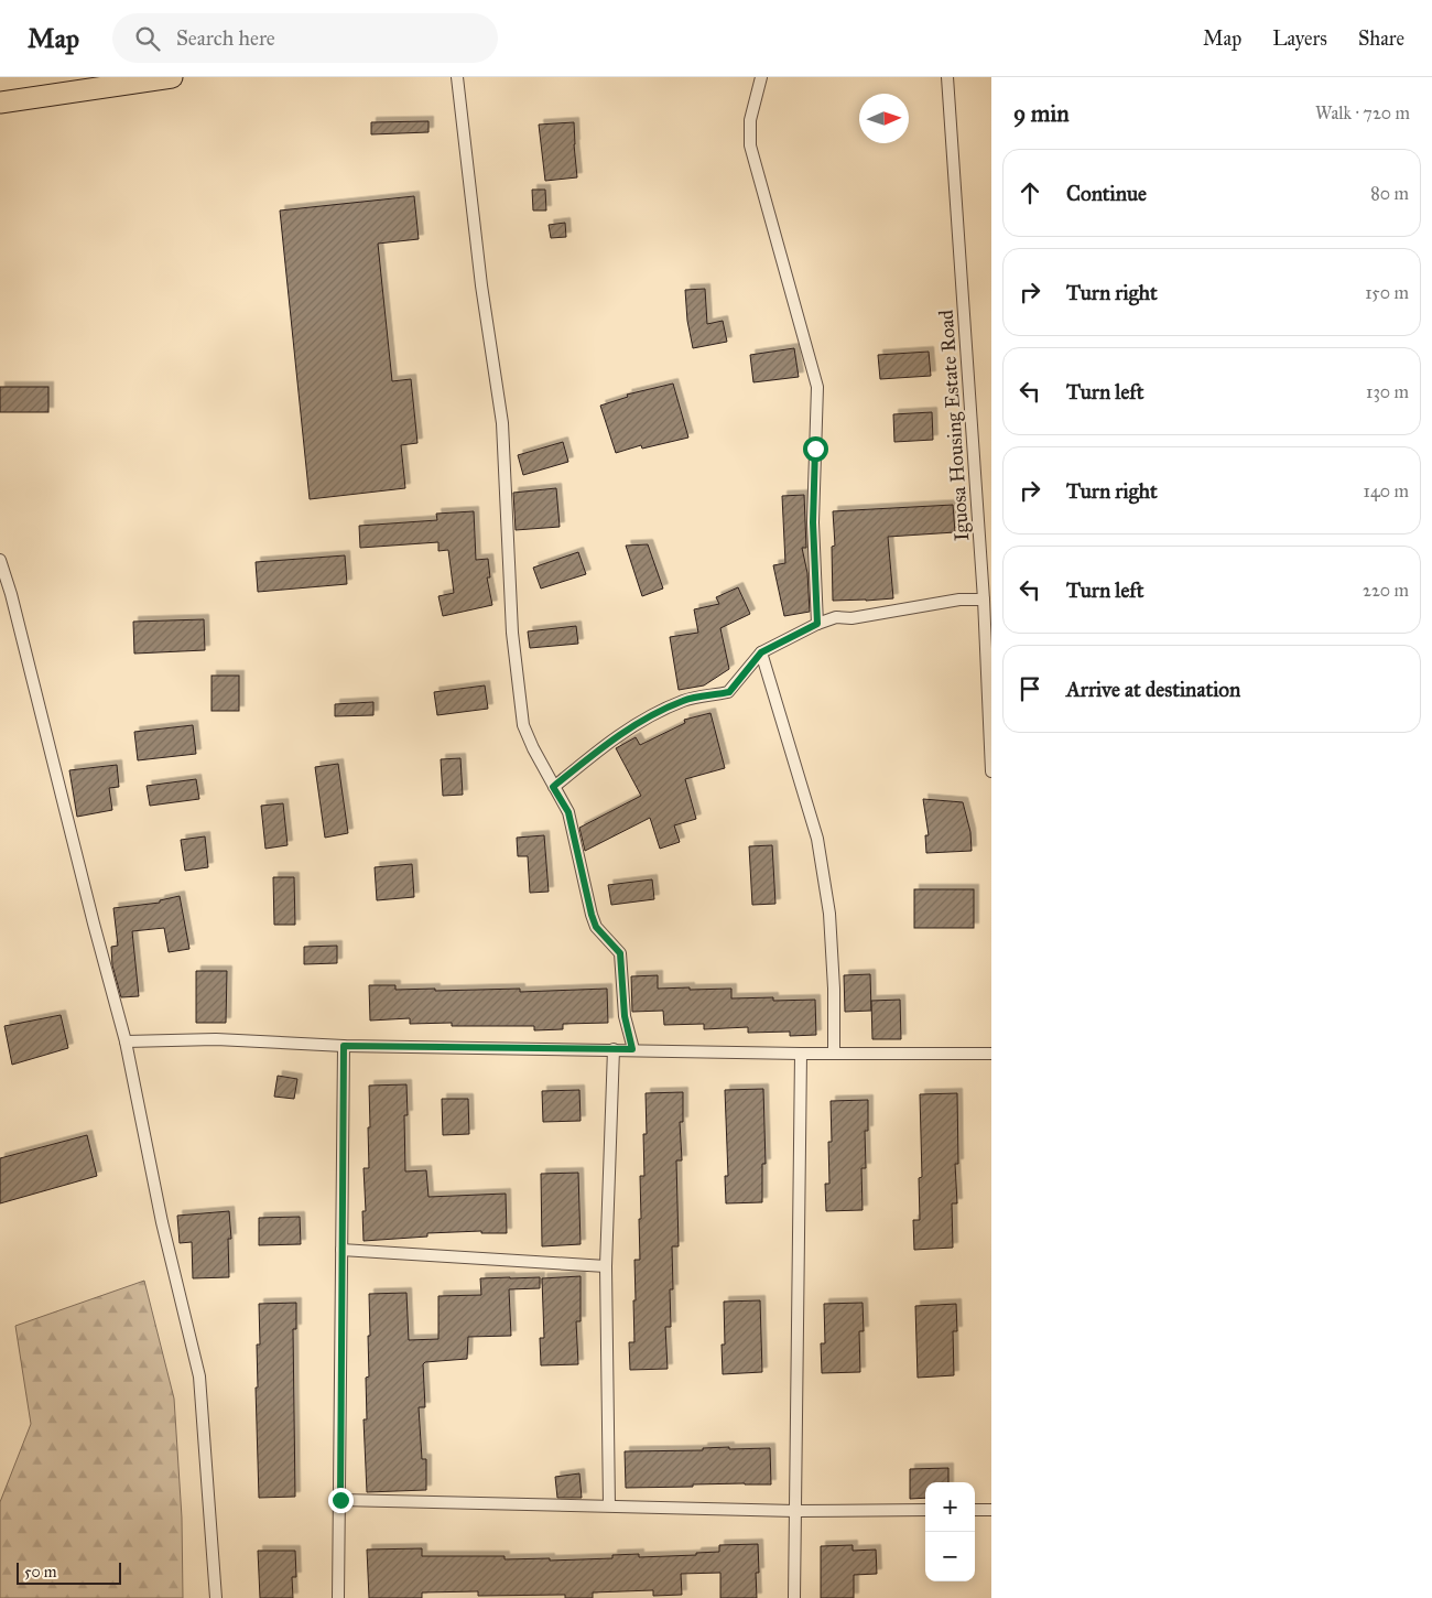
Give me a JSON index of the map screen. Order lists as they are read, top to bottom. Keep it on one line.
{"streets":{"street":["Iguosa Housing Estate Road"]},"scale_bar":"50 m","north":"right","page":{"header":"Map","search":"Search here","nav":["Map","Layers","Share"],"heading":["9 min","Walk · 720 m"],"list":[["Continue","80 m"],["Turn right","150 m"],["Turn left","130 m"],["Turn right","140 m"],["Turn left","220 m"],"Arrive at destination"],"map_buttons":["+","−"],"scale":"50 m"}}
